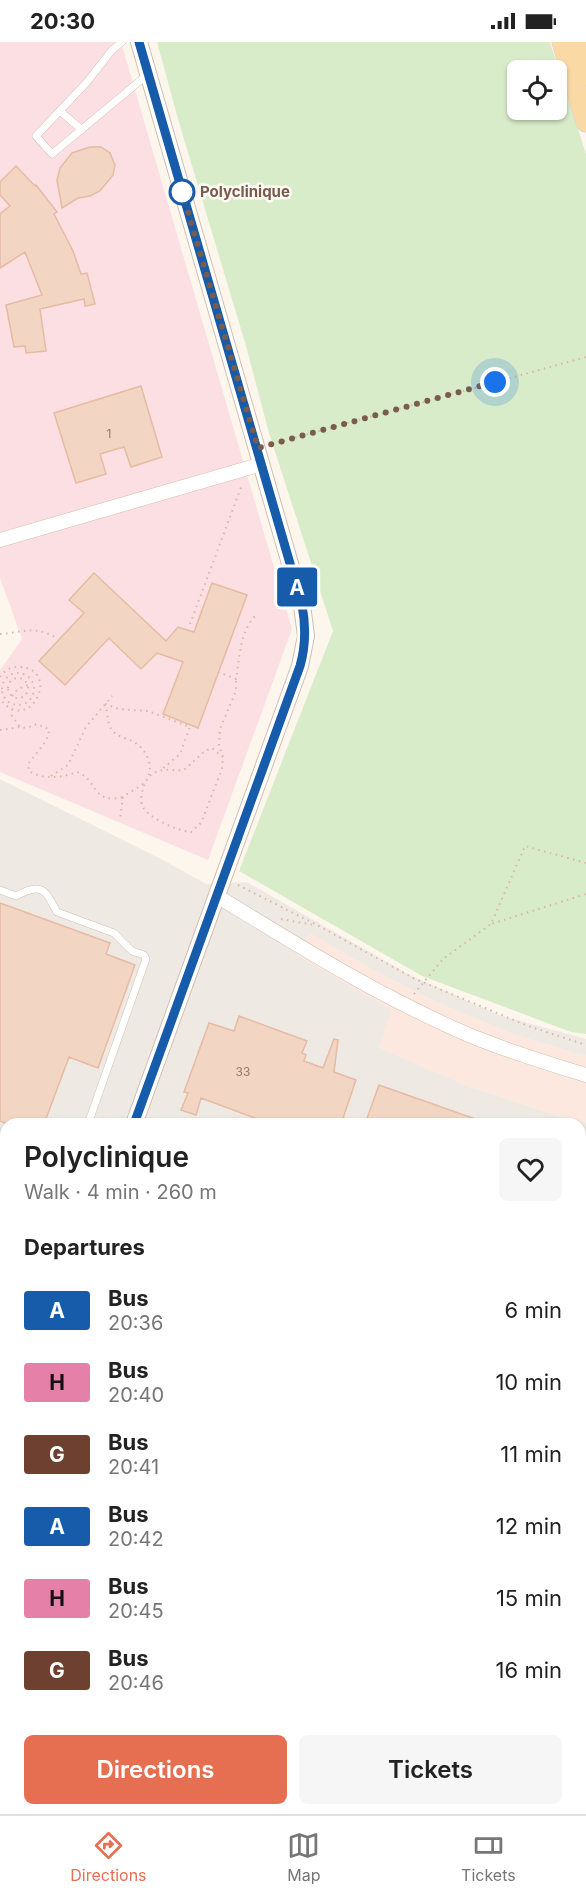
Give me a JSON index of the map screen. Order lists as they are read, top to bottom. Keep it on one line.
{"places":["Polyclinique"],"lines":["bus line A"],"house_numbers":["1","33"],"page":{"status":"20:30","on_map":"A","heading":[["Polyclinique","Walk · 4 min · 260 m"],"Departures"],"list":[{"mark":"A","name":"Bus","note":"20:36","value":"6 min"},{"mark":"H","name":"Bus","note":"20:40","value":"10 min"},{"mark":"G","name":"Bus","note":"20:41","value":"11 min"},{"mark":"A","name":"Bus","note":"20:42","value":"12 min"},{"mark":"H","name":"Bus","note":"20:45","value":"15 min"},{"mark":"G","name":"Bus","note":"20:46","value":"16 min"}],"buttons":["Directions","Tickets"],"tabs":["Directions","Map","Tickets"]}}
